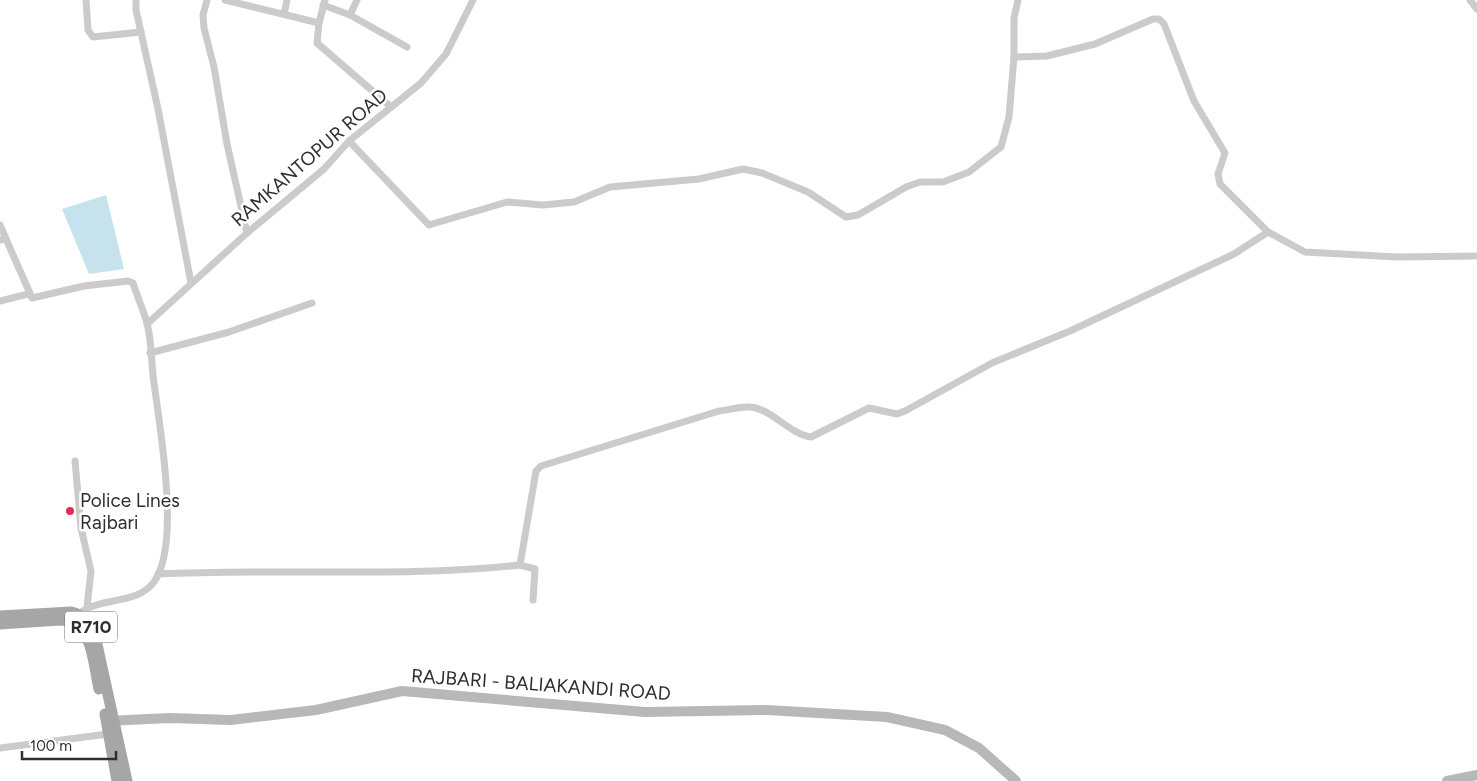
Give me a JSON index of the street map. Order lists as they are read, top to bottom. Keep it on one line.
{"streets":{"main road":["R710","RAJBARI - BALIAKANDI ROAD"],"street":["RAMKANTOPUR ROAD"]},"crossings":[["R710","RAJBARI - BALIAKANDI ROAD"]],"places":["Police Lines Rajbari"],"scale_bar":"100 m"}
